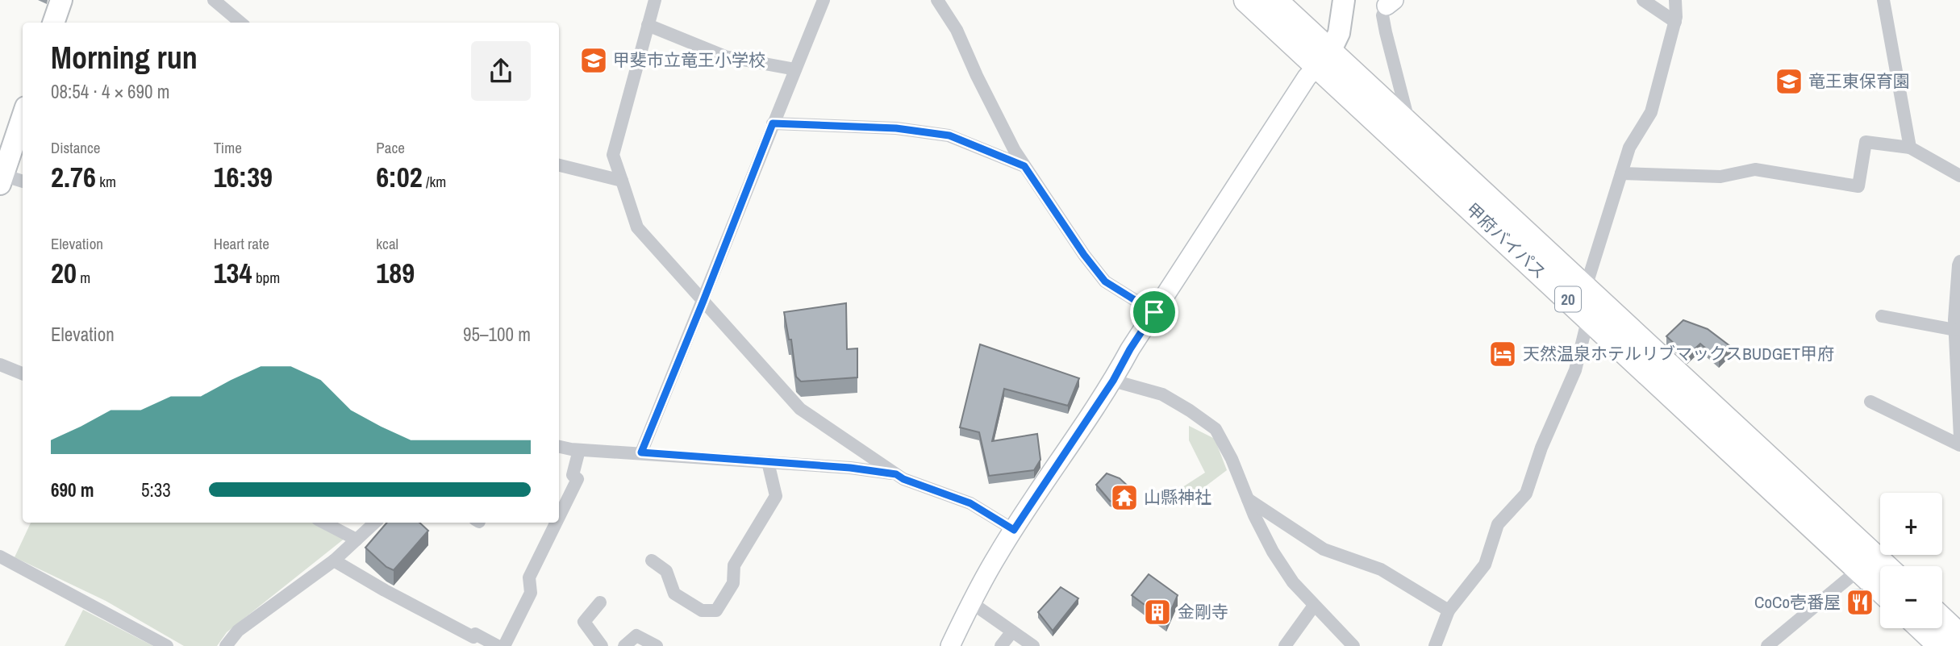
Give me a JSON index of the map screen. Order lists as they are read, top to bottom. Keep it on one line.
{"streets":{"highway":["甲府バイパス","20"]},"places":{"school or university":["甲斐市立竜王小学校","竜王東保育園"],"hotel":["天然温泉ホテルリブマックスBUDGET甲府"],"temple":["山縣神社"],"restaurant":["CoCo壱番屋"],"building":["金剛寺"]},"page":{"heading":["Morning run","08:54 · 4 × 690 m"],"stats":[["Distance","2.76 km"],["Time","16:39"],["Pace","6:02 /km"],["Elevation","20 m"],["Heart rate","134 bpm"],["kcal","189"]],"chart":["Elevation","95–100 m"],"list":[{"name":"690 m","note":"5:33"}],"map_buttons":["+","−"]}}
